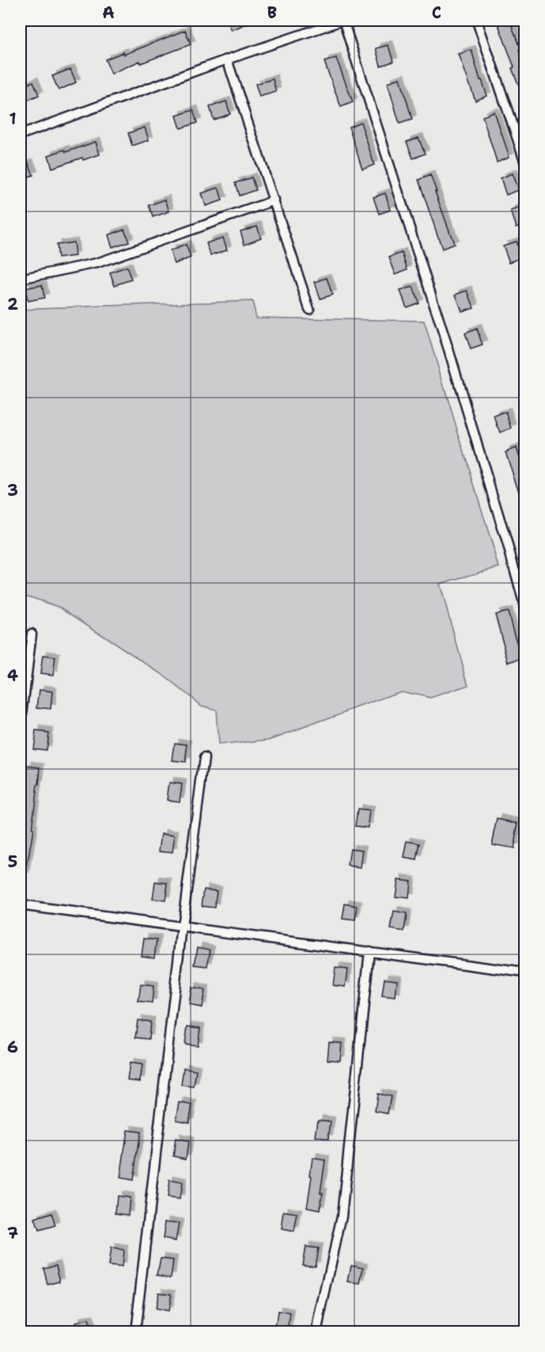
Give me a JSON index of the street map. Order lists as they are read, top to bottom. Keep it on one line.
{"grid":{"columns":["A","B","C"],"rows":["1","2","3","4","5","6","7"]}}
